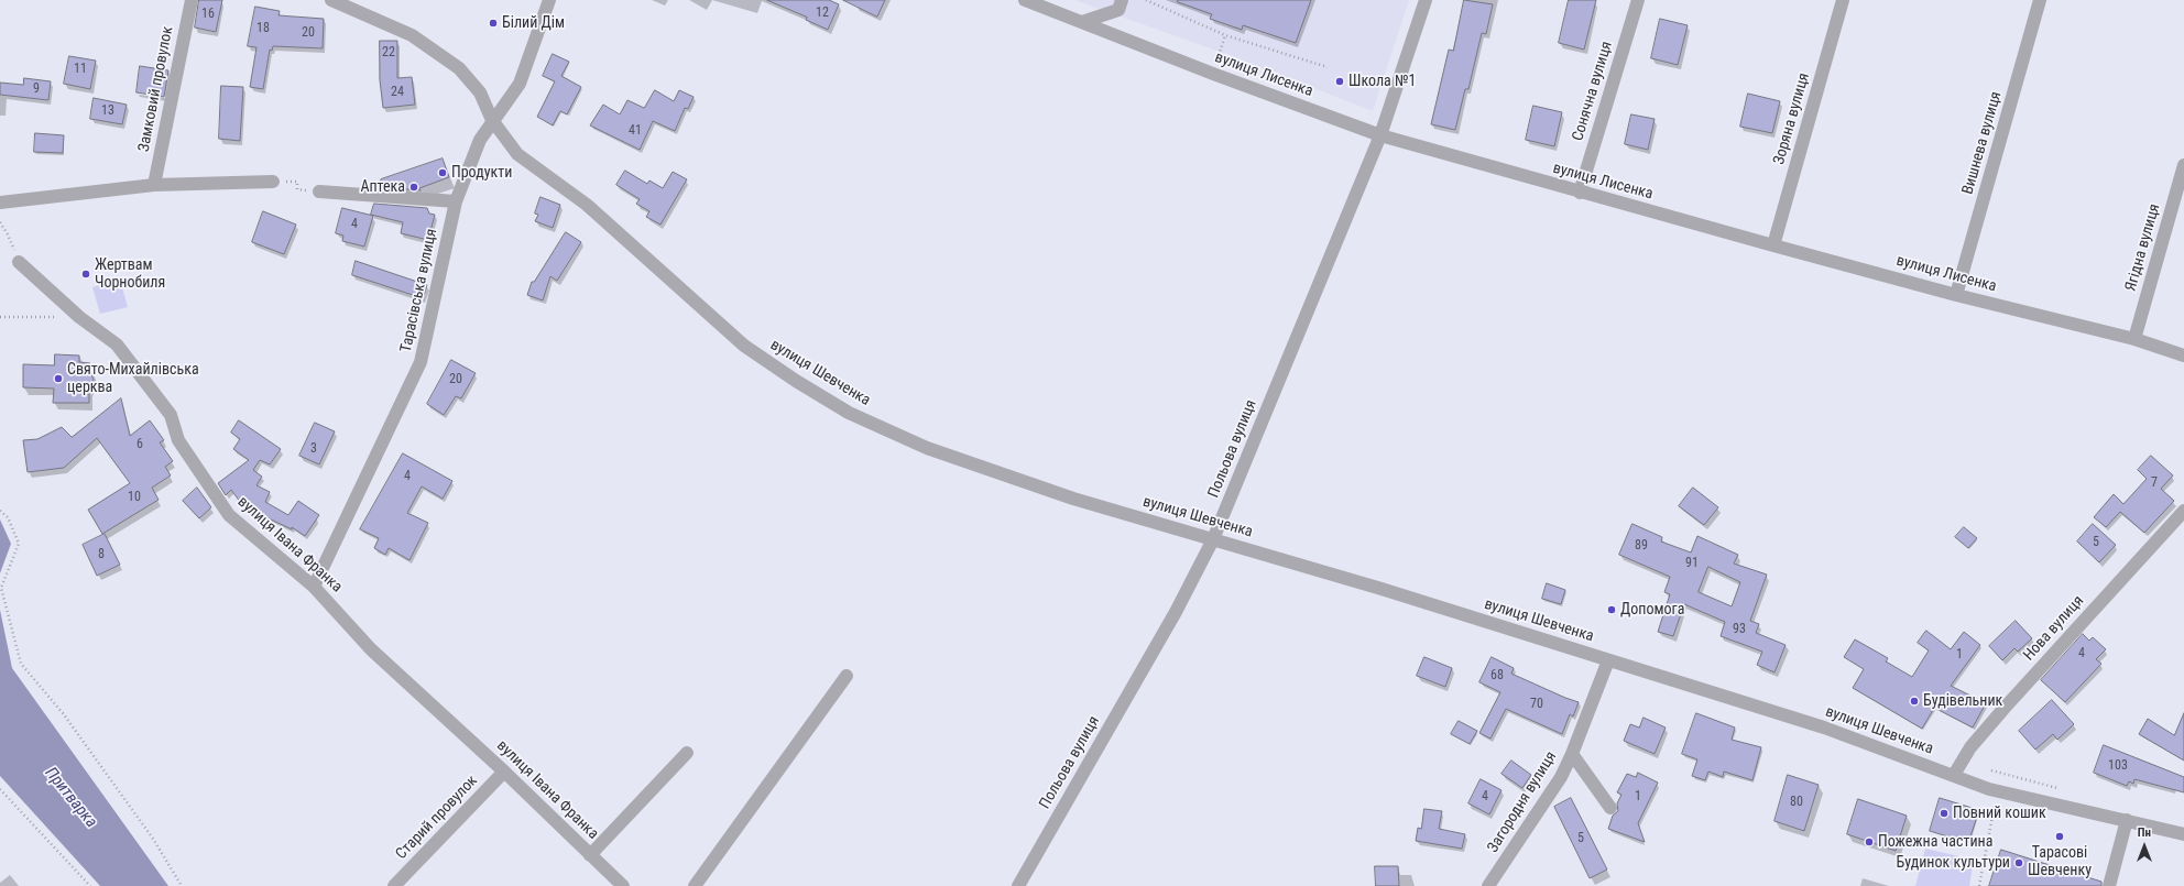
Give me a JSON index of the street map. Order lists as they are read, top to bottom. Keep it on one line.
{"streets":{"street":["вулиця Лисенка","Замковий провулок","Сонячна вулиця","Зоряна вулиця","Вишнева вулиця","Ягідна вулиця","Тарасівська вулиця","вулиця Шевченка","Польова вулиця","вулиця Івана Франка","Нова вулиця","Загородня вулиця","Старий провулок"]},"crossings":[["вулиця Лисенка","Сонячна вулиця"],["вулиця Лисенка","Зоряна вулиця"],["вулиця Лисенка","Вишнева вулиця"],["вулиця Лисенка","Ягідна вулиця"],["вулиця Лисенка","Польова вулиця"],["Тарасівська вулиця","вулиця Шевченка"],["Тарасівська вулиця","вулиця Івана Франка"],["вулиця Шевченка","Польова вулиця"],["вулиця Шевченка","Нова вулиця"],["вулиця Шевченка","Загородня вулиця"],["вулиця Івана Франка","Старий провулок"]],"water":["Притварка"],"places":["Білий Дім","Школа №1","Продукти","Аптека","Жертвам Чорнобиля","Свято-Михайлівська церква","Допомога","Будівельник","Повний кошик","Тарасові Шевченку","Пожежна частина","Будинок культури"],"house_numbers":["12","16","18","20","22","11","9","24","13","41","4","20","6","3","4","7","10","5","89","8","91","93","4","1","68","70","103","4","1","80","5"],"north":"top"}
